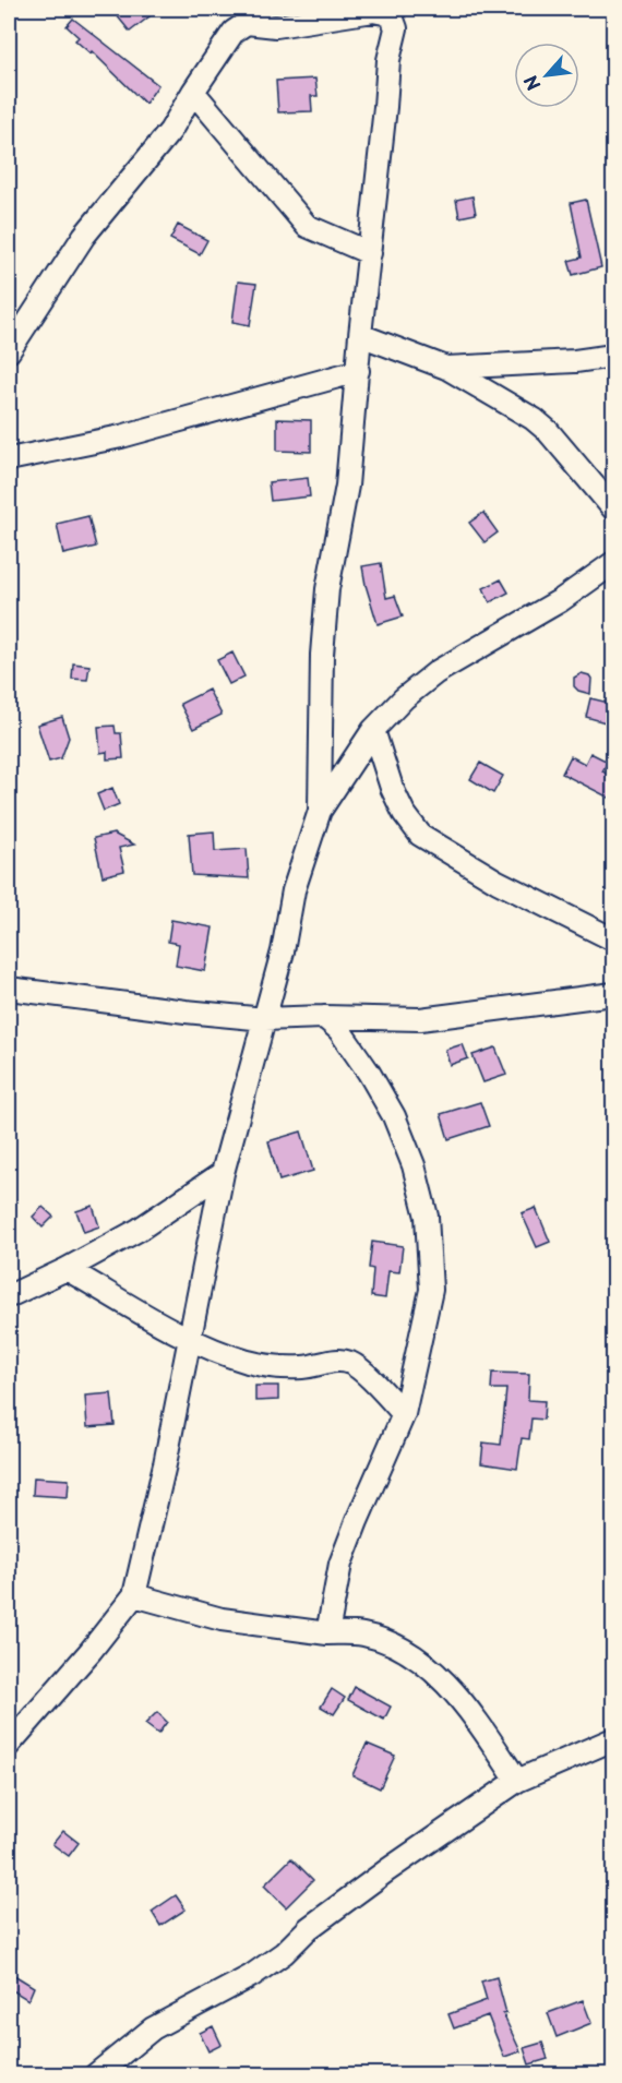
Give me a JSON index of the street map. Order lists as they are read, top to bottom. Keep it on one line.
{"north":"bottom left"}
